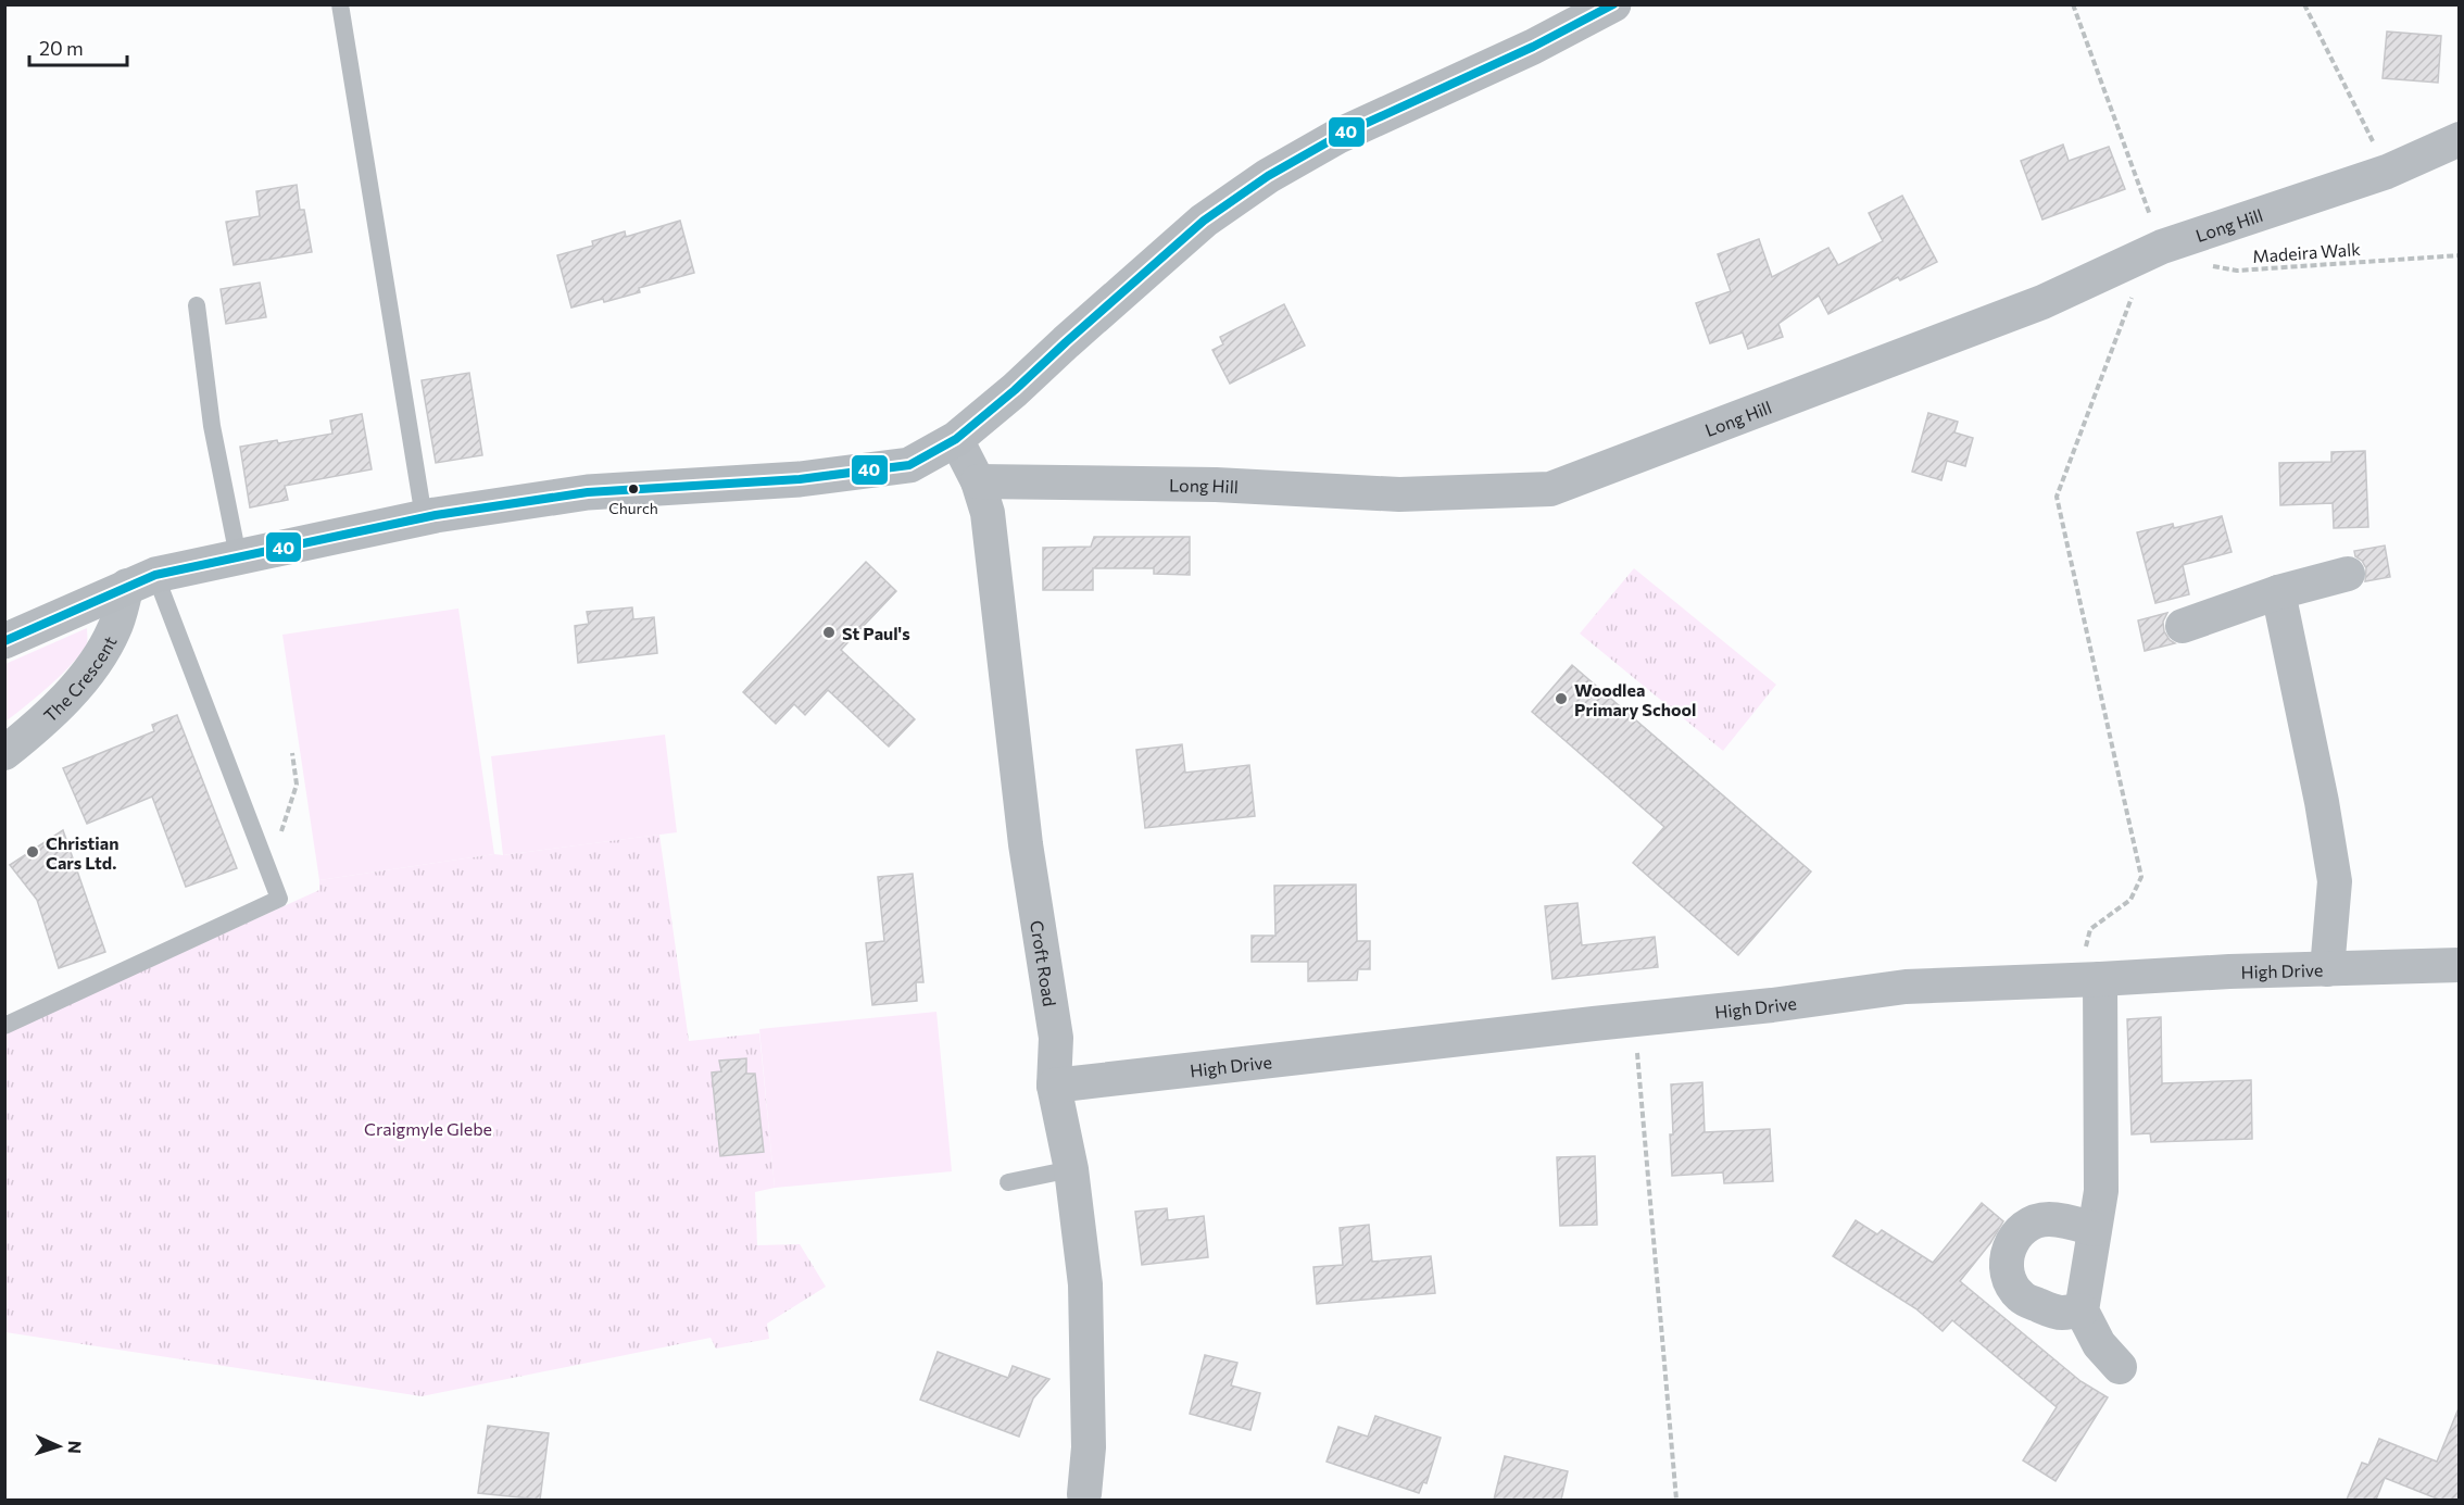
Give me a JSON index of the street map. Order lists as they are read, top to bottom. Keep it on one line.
{"streets":{"street":["Long Hill","The Crescent","Croft Road","High Drive"],"path":["Madeira Walk"]},"crossings":[["Long Hill","Madeira Walk"],["Long Hill","Croft Road"],["Croft Road","High Drive"]],"parks":["Craigmyle Glebe"],"places":["Church","St Paul's","Woodlea Primary School","Christian Cars Ltd."],"lines":["transit line 40"],"scale_bar":"20 m","north":"right"}
